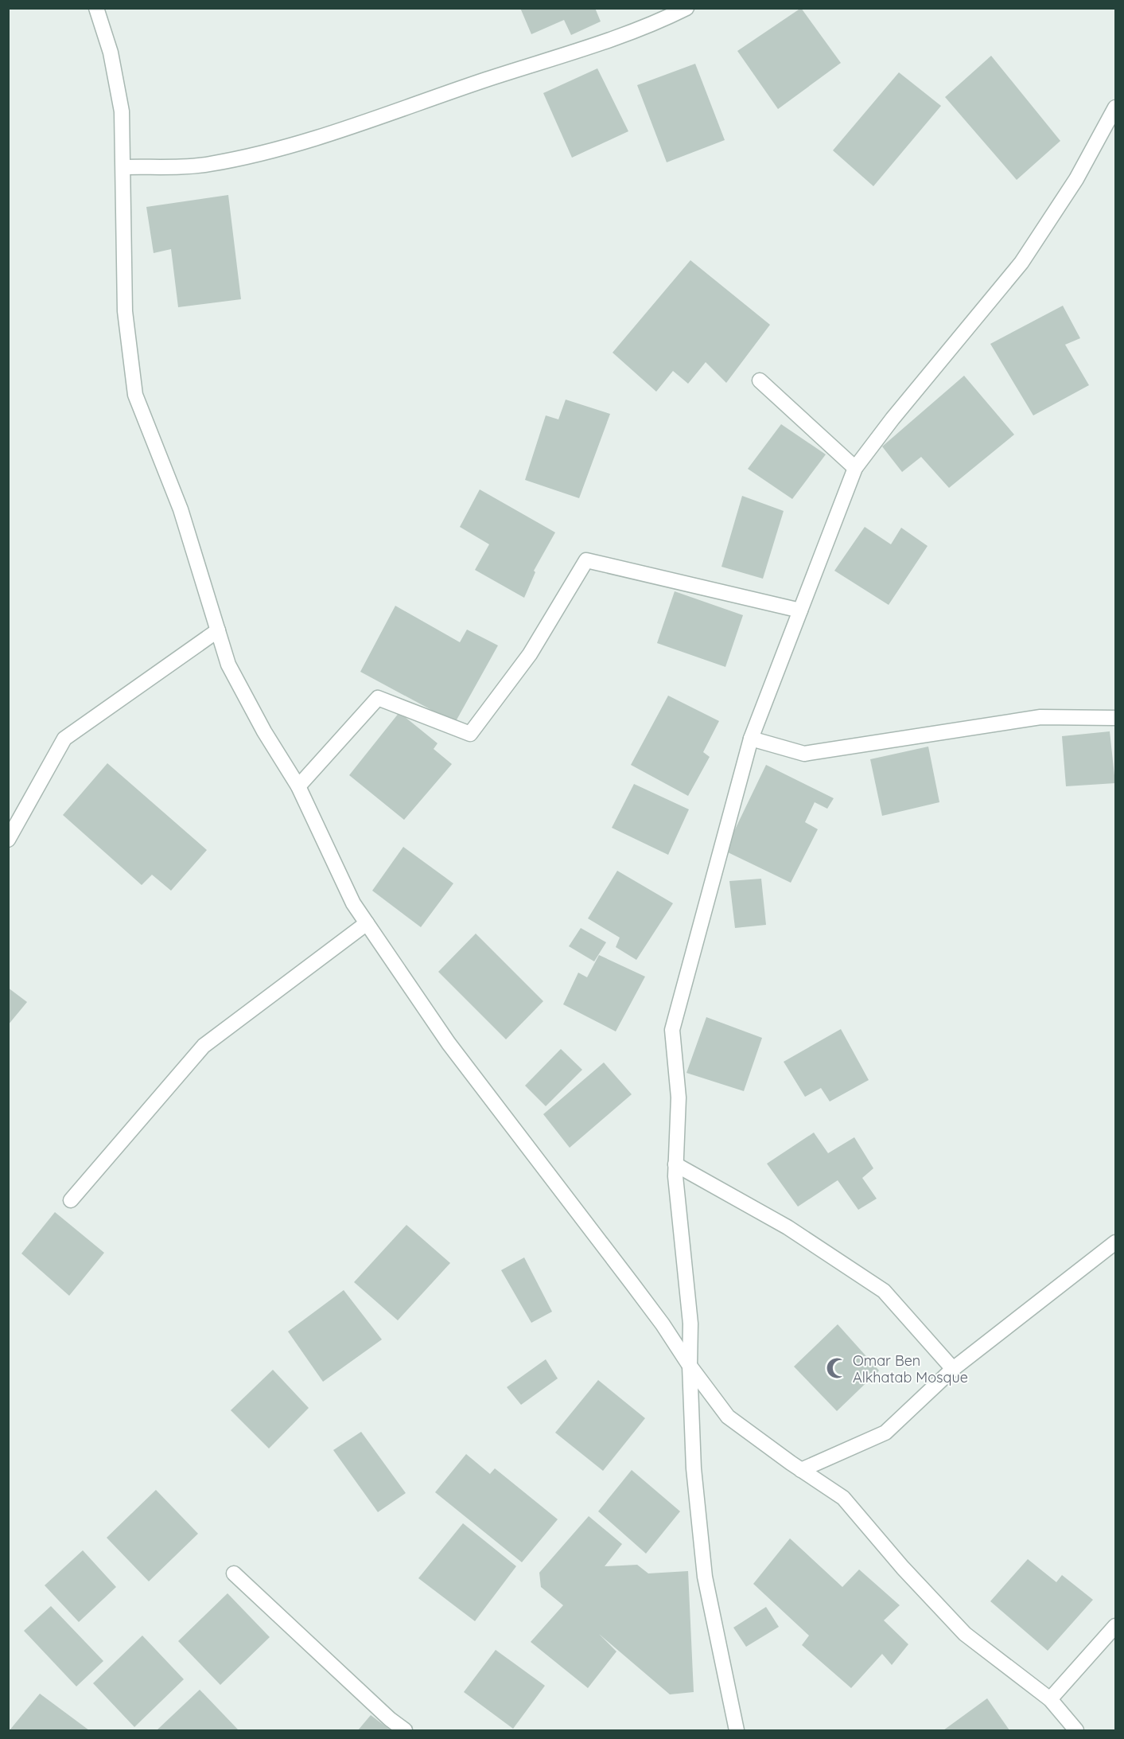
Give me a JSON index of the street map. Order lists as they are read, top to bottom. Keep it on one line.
{"places":{"mosque":["Omar Ben Alkhatab Mosque"]}}
